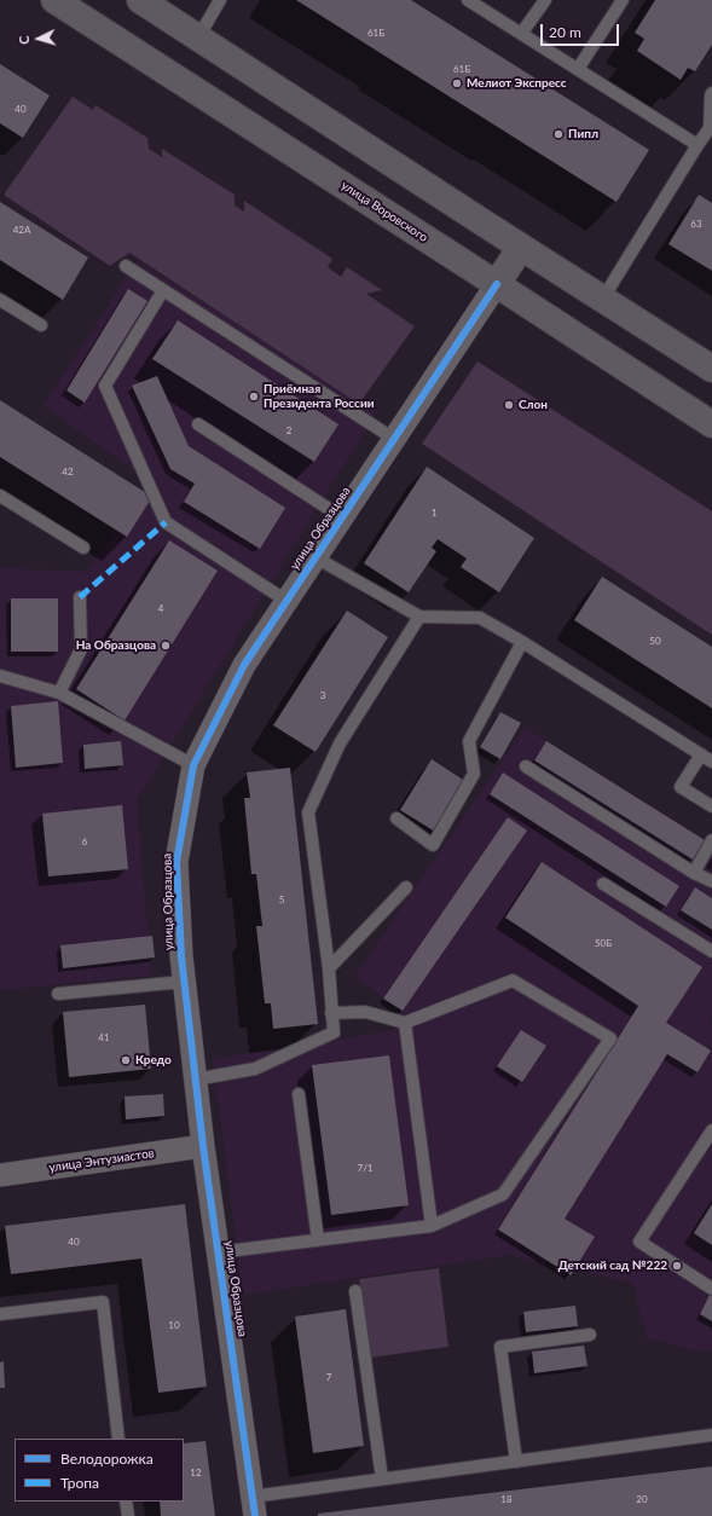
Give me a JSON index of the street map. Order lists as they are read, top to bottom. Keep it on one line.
{"streets":{"main road":["улица Воровского"],"street":["улица Образцова","улица Энтузиастов"]},"crossings":[["улица Воровского","улица Образцова"],["улица Образцова","улица Энтузиастов"]],"places":["Мелиот Экспресс","Пипл","Приёмная Президента России","Слон","На Образцова","Кредо","Детский сад №222"],"house_numbers":["61Б","61Б","40","63","42А","2","42","1","4","50","3","6","5","50Б","41","7/1","40","10","7","12","18","20"],"legend":["Велодорожка","Тропа"],"scale_bar":"20 m","north":"left"}
